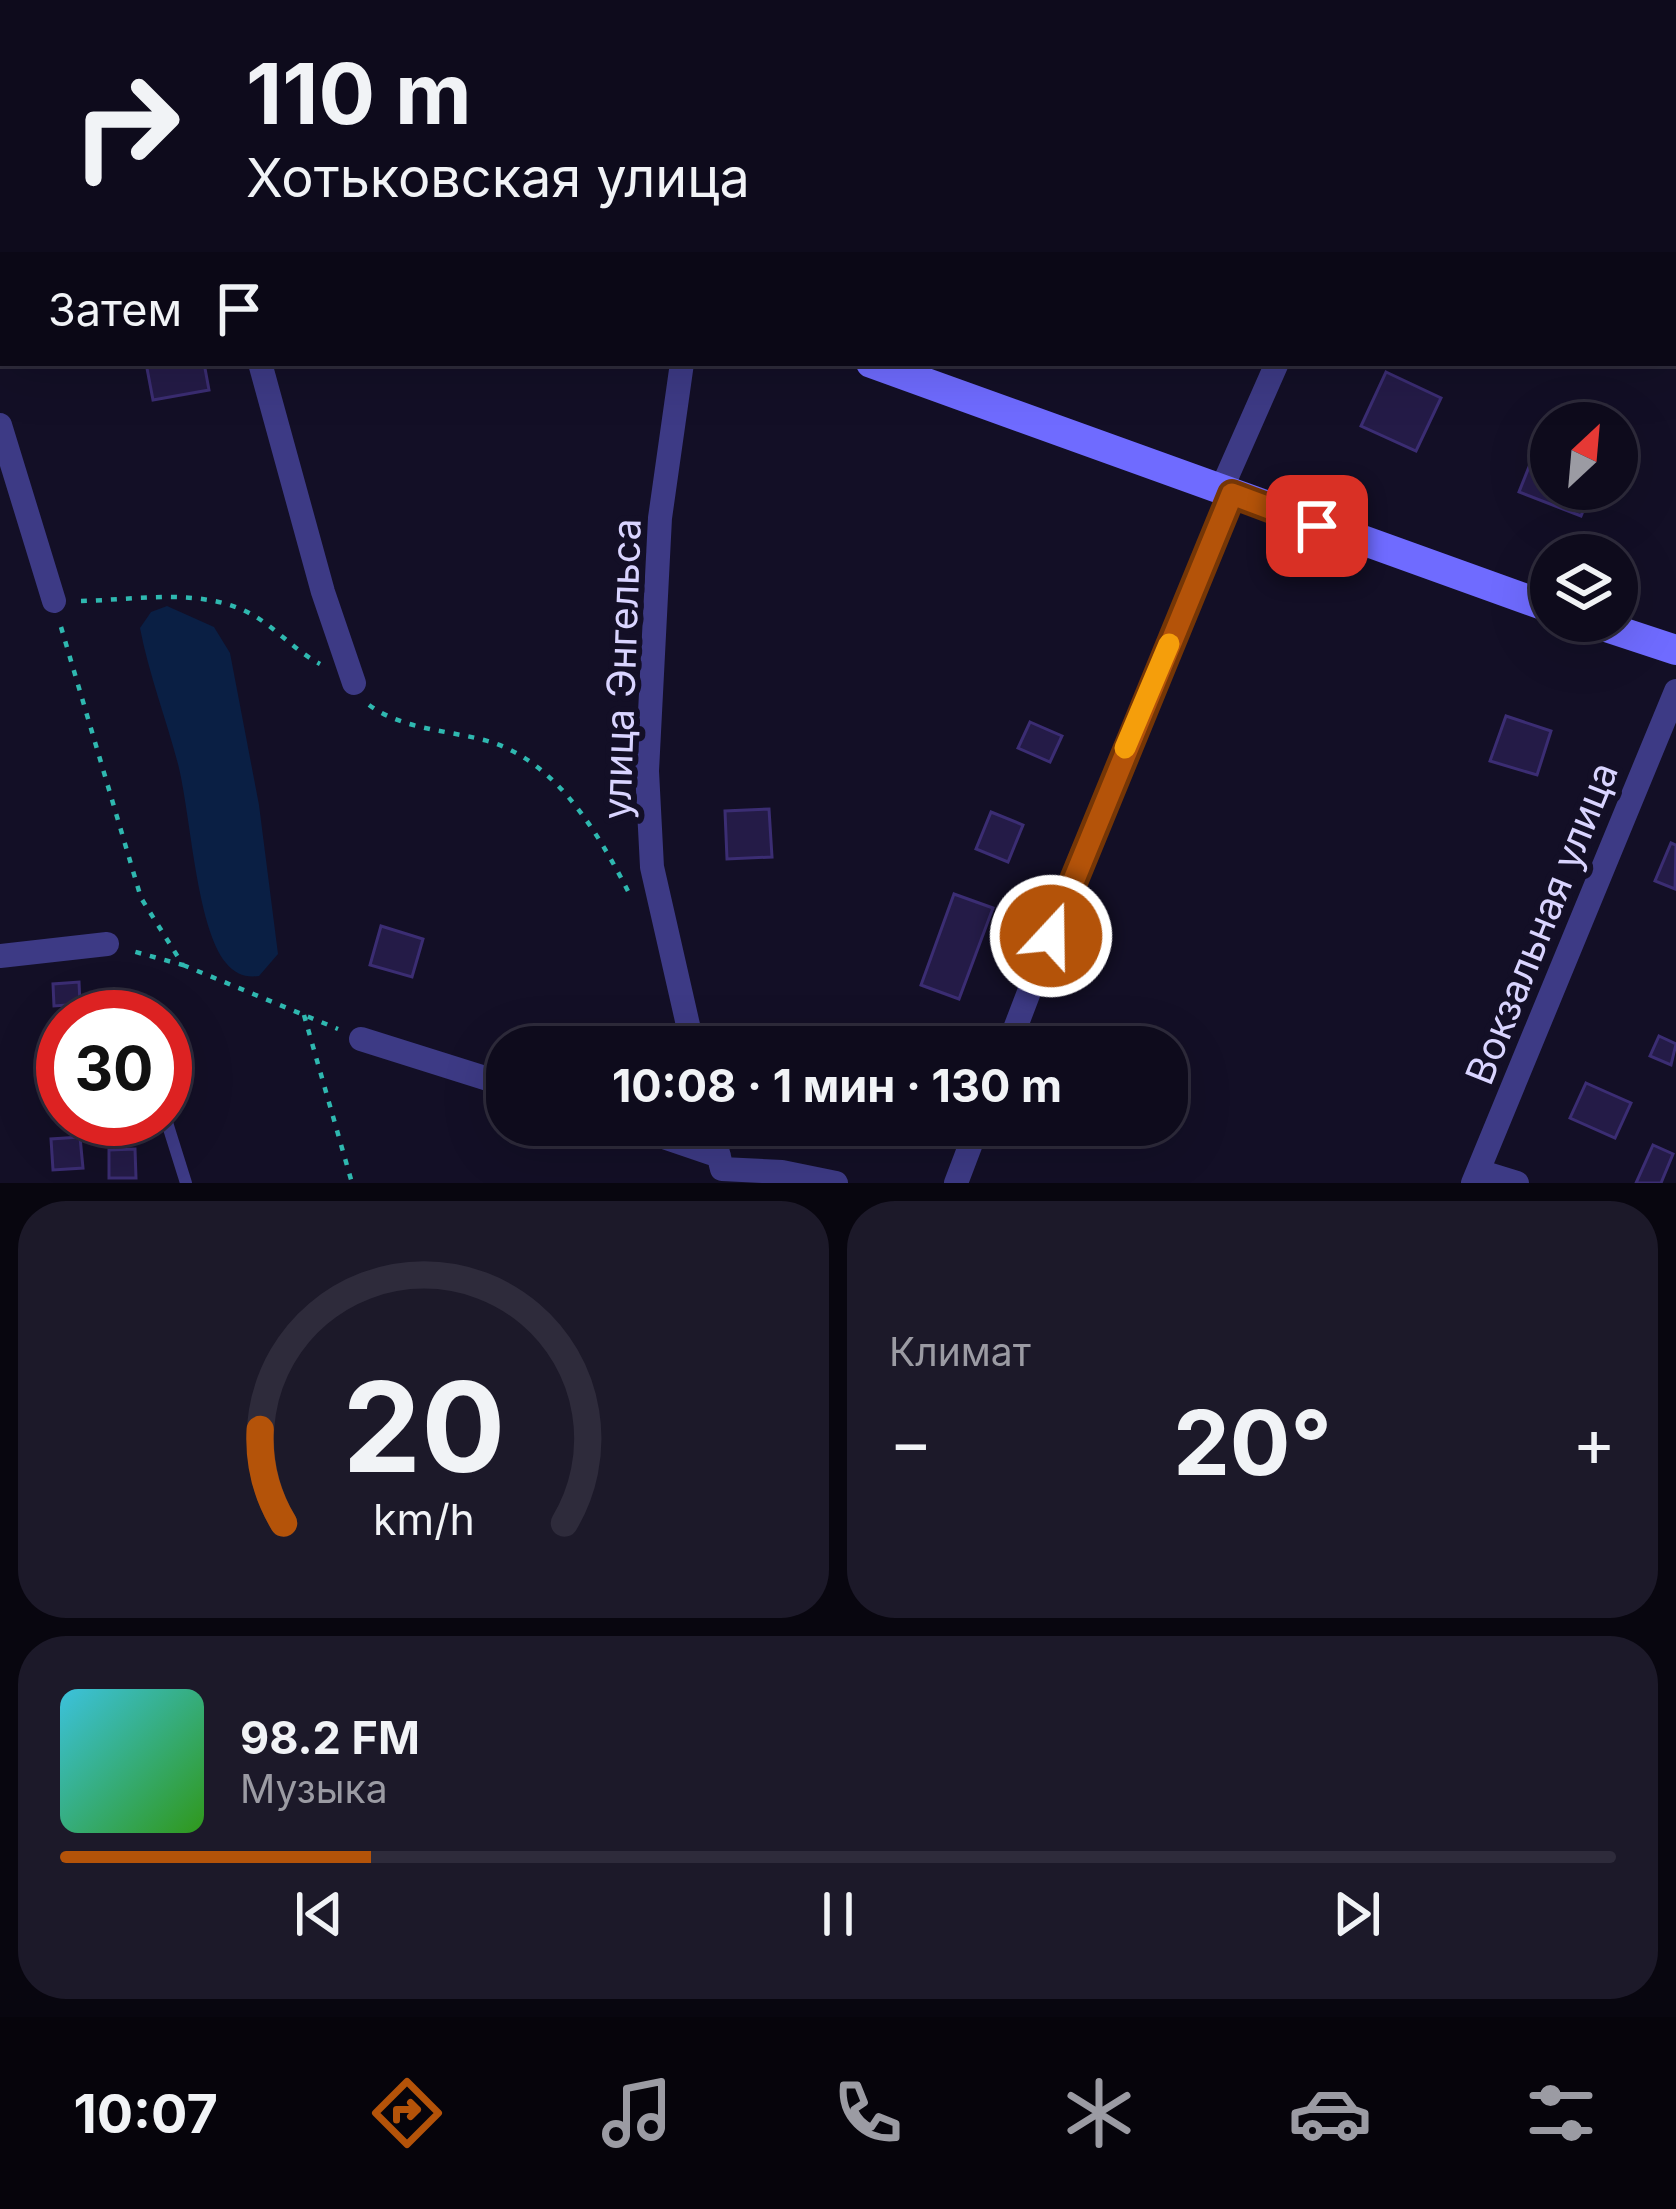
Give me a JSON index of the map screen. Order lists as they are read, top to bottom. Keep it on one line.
{"streets":{"street":["улица Энгельса","Вокзальная улица"]},"north":"top right","page":{"turn":["110 m","Хотьковская улица"],"then":"Затем","limit":"30","trip":"10:08 · 1 мин · 130 m","tile":"Климат","heat":["−","20°","+"],"song":["98.2 FM","Музыка"],"tabs":"10:07","gauge":["20","km/h"]}}
